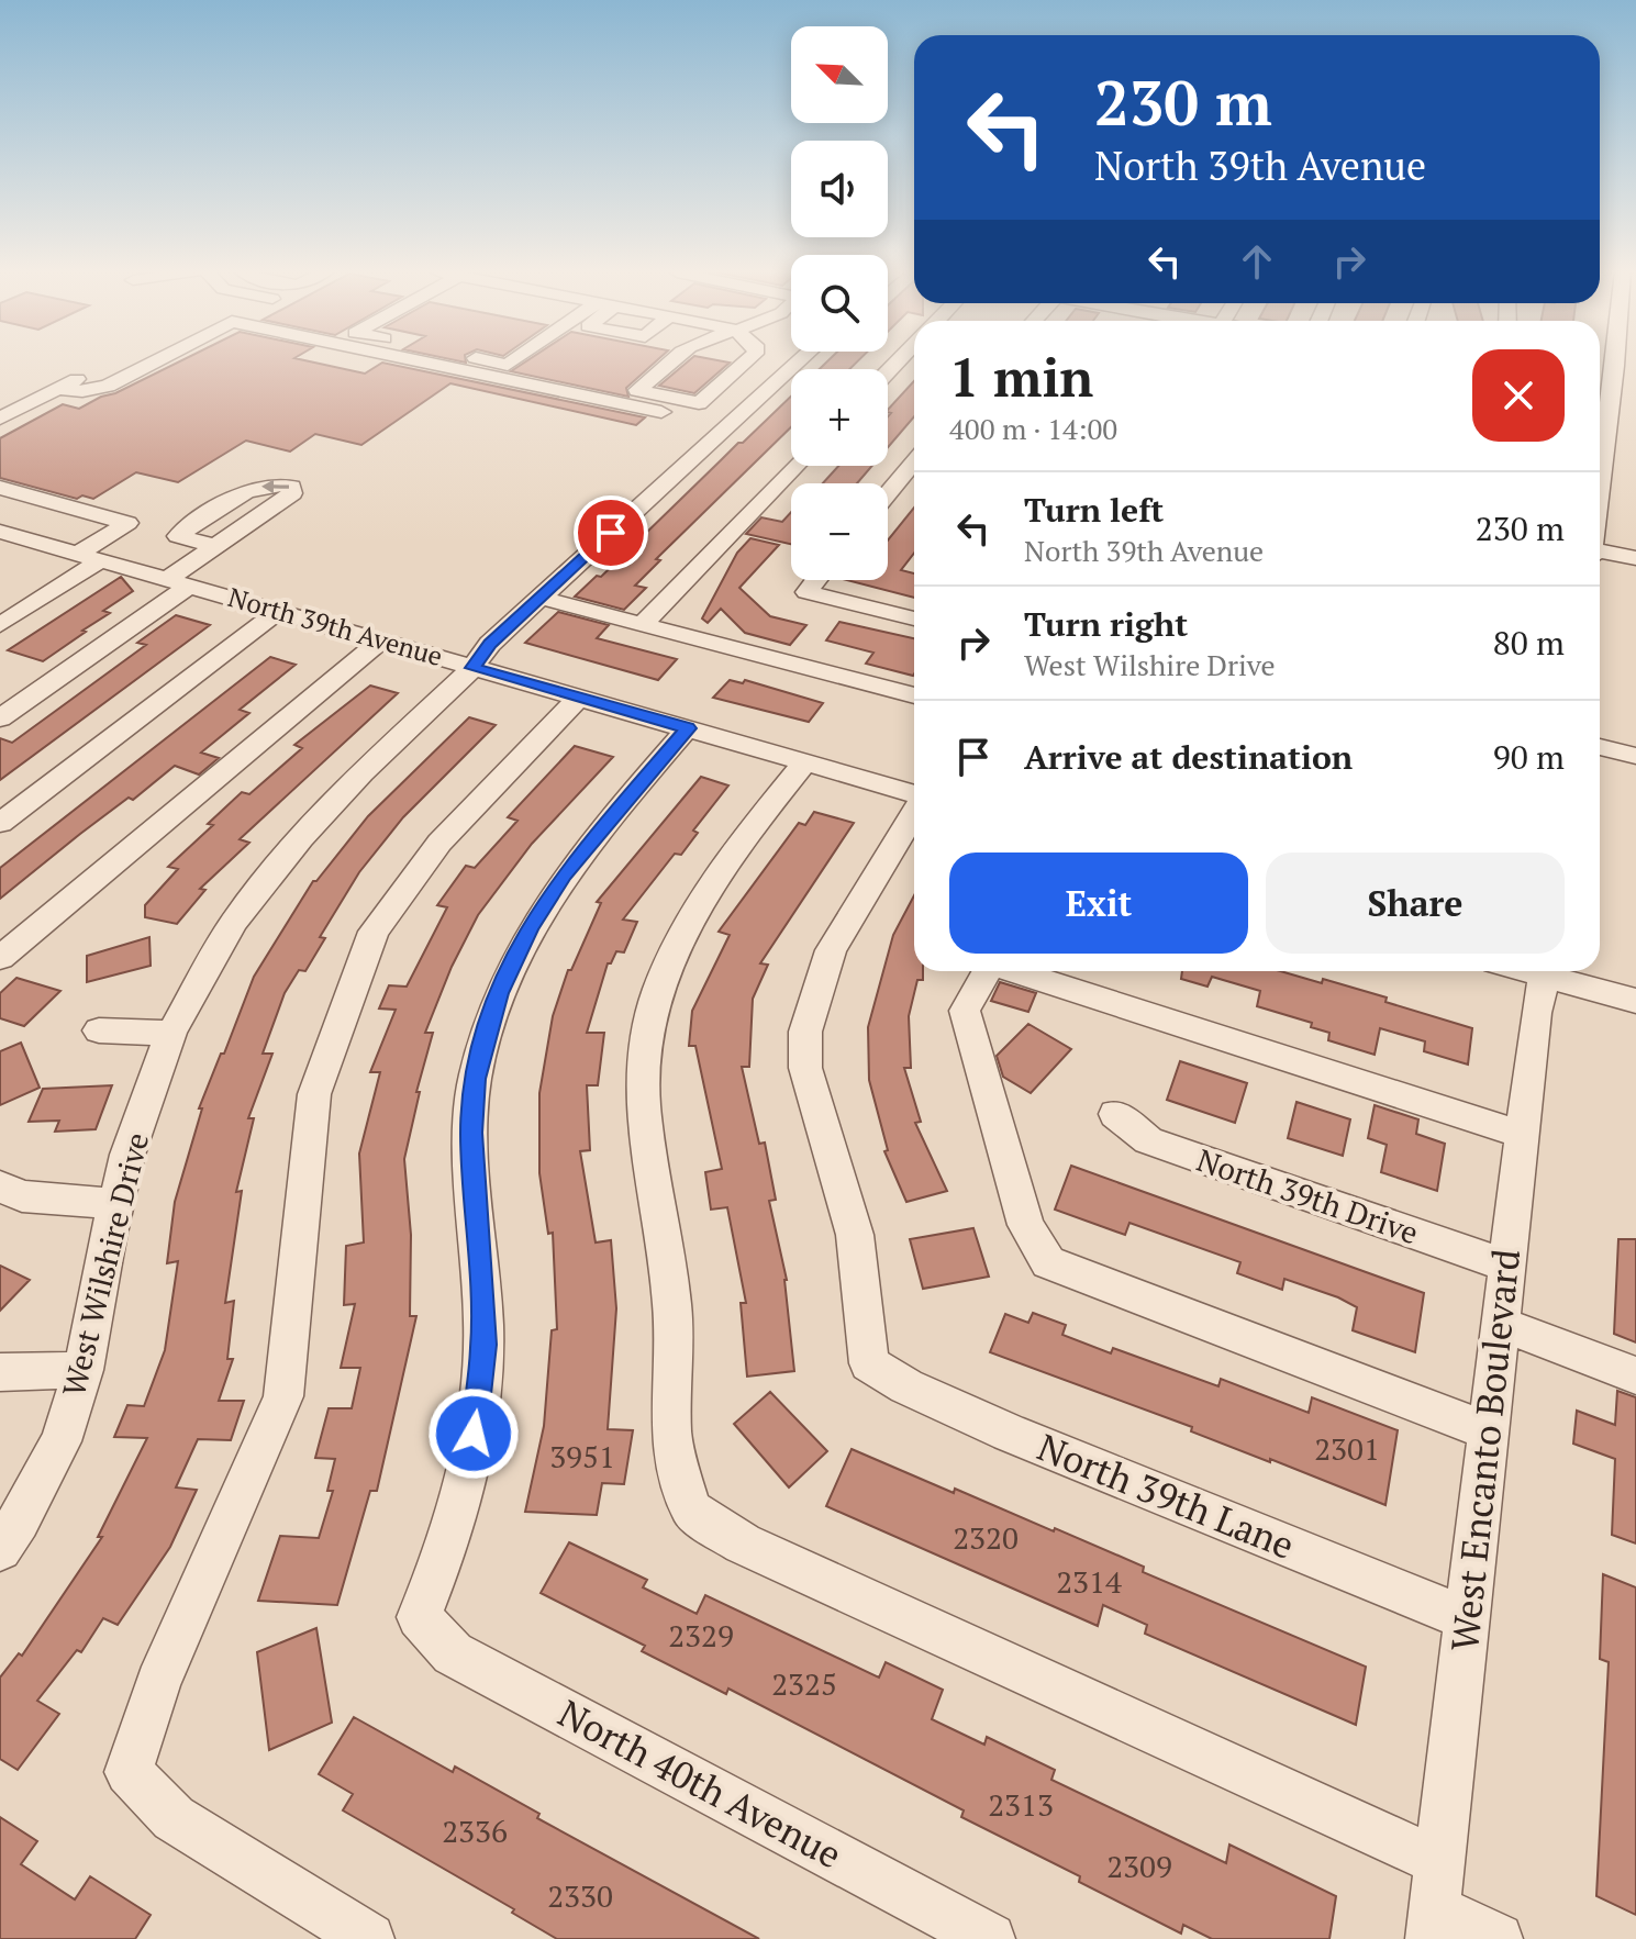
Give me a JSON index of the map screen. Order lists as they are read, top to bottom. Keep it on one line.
{"streets":{"street":["North 39th Avenue","North 39th Drive","West Wilshire Drive","West Encanto Boulevard","North 39th Lane","North 40th Avenue"]},"crossings":[["North 39th Avenue","West Wilshire Drive"],["North 39th Avenue","North 40th Avenue"],["North 39th Drive","West Encanto Boulevard"],["West Encanto Boulevard","North 39th Lane"]],"house_numbers":["2301","3951","2320","2314","2329","2325","2313","2336","2309","2330"],"north":"top left","page":{"map_buttons":["+","−"],"turn":["230 m","North 39th Avenue"],"heading":["1 min","400 m · 14:00"],"list":[{"name":"Turn left","note":"North 39th Avenue","value":"230 m"},{"name":"Turn right","note":"West Wilshire Drive","value":"80 m"},{"name":"Arrive at destination","value":"90 m"}],"buttons":["Exit","Share"]}}
